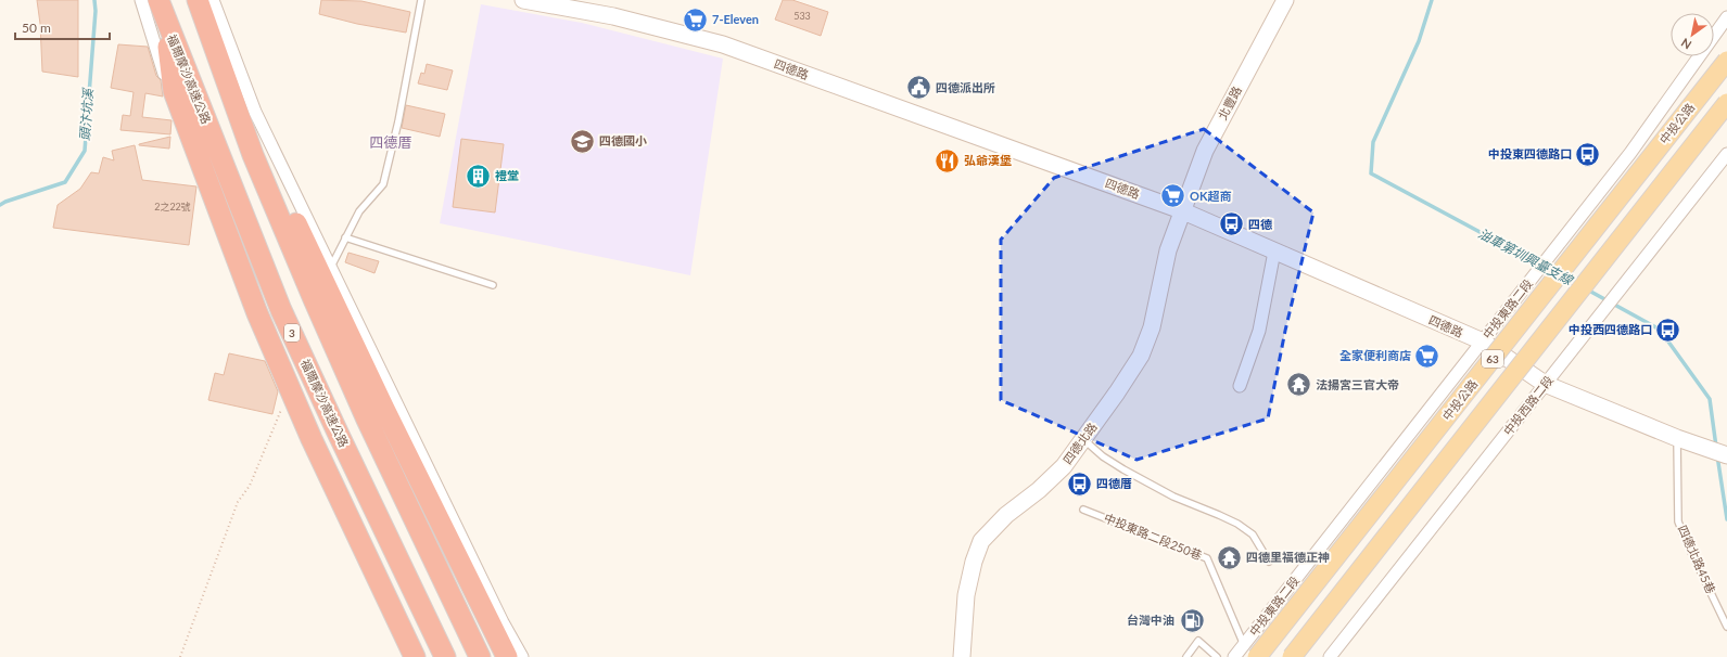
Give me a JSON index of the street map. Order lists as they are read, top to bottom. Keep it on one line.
{"streets":{"highway":["福爾摩沙高速公路","3"],"main road":["四德路","北豐路","中投公路","63","四德北路"],"street":["中投東路二段","中投西路二段"],"lane":["中投東路二段250巷","四德北路45巷"]},"crossings":[["四德路","北豐路"],["四德路","中投東路二段"],["四德路","中投西路二段"],["四德路","四德北路"],["四德路","四德北路45巷"],["北豐路","四德北路"],["中投公路","中投東路二段"],["中投公路","中投東路二段250巷"],["中投東路二段","中投東路二段250巷"]],"districts":["四德厝"],"water":["頭汴坑溪","油車第圳興臺支線"],"places":{"supermarket":["7-Eleven","OK超商","全家便利商店"],"public building":["四德派出所"],"school or university":["四德國小"],"bus stop":["中投東四德路口","四德","中投西四德路口","四德厝"],"restaurant":["弘爺漢堡"],"building":["禮堂"],"temple":["法揚宮三官大帝","四德里福德正神"],"fuel station":["台灣中油"]},"house_numbers":["533","2之22號"],"scale_bar":"50 m","north":"bottom left"}
